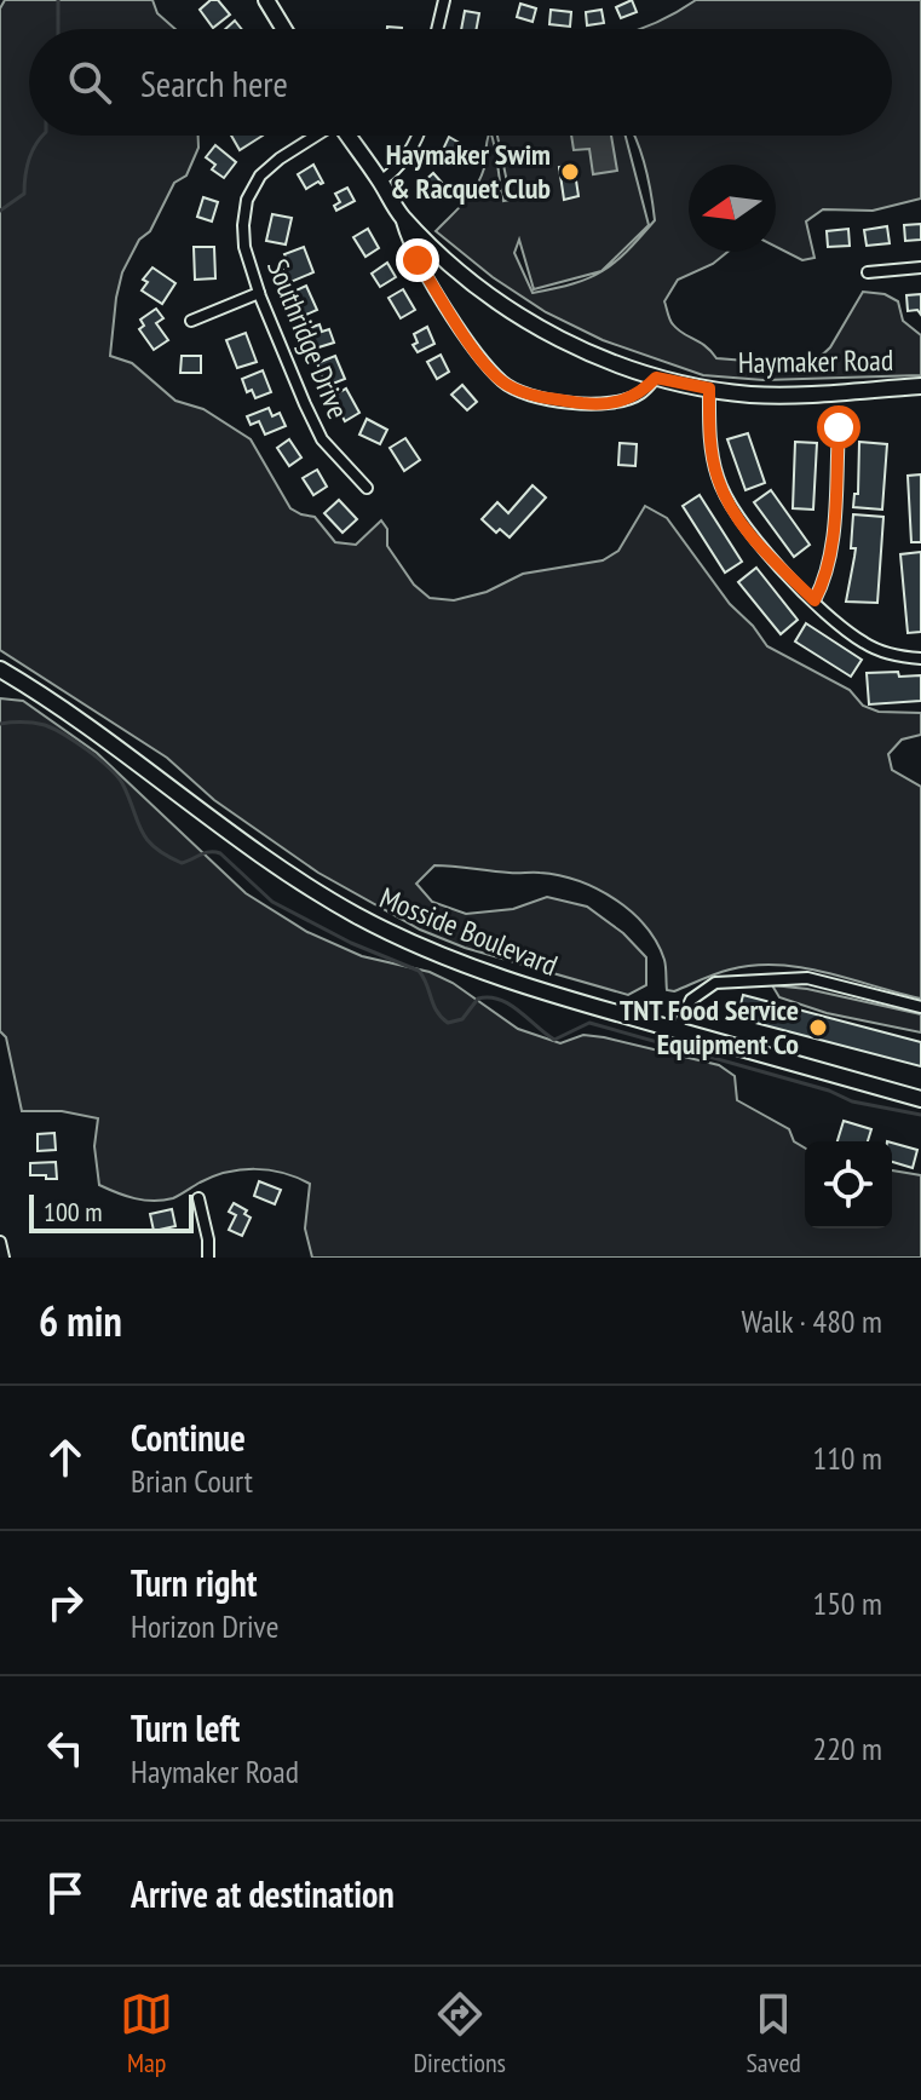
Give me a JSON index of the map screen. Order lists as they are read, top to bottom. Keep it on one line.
{"streets":{"main road":["Haymaker Road","Mosside Boulevard"],"street":["Southridge Drive"]},"places":["Haymaker Swim & Racquet Club","TNT Food Service Equipment Co"],"scale_bar":"100 m","north":"left","page":{"search":"Search here","scale":"100 m","heading":["6 min","Walk · 480 m"],"list":[["Continue","Brian Court","110 m"],["Turn right","Horizon Drive","150 m"],["Turn left","Haymaker Road","220 m"],"Arrive at destination"],"nav":["Map","Directions","Saved"]}}
